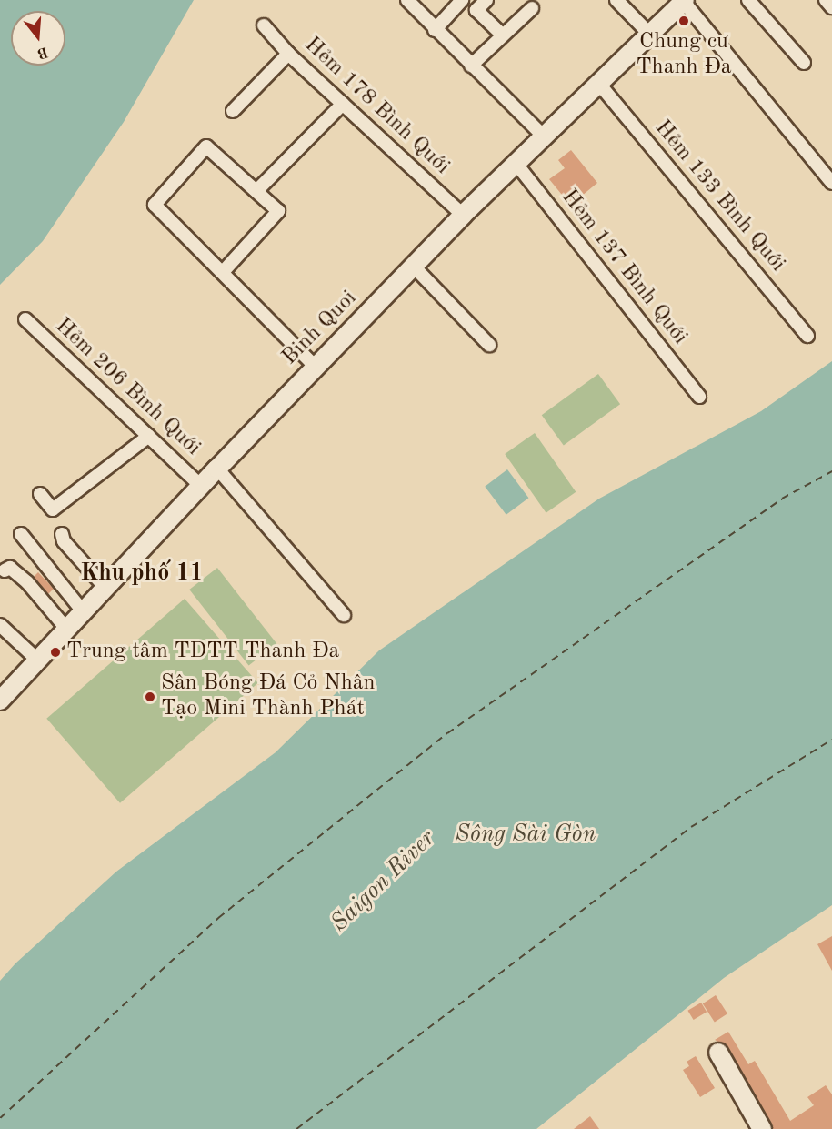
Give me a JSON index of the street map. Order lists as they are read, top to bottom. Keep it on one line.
{"streets":{"main road":["Binh Quoi"],"street":["Hẻm 178 Bình Quới","Hẻm 133 Bình Quới","Hẻm 137 Bình Quới","Hẻm 206 Bình Quới"]},"crossings":[["Hẻm 178 Bình Quới","Binh Quoi"],["Hẻm 133 Bình Quới","Binh Quoi"],["Hẻm 137 Bình Quới","Binh Quoi"],["Binh Quoi","Hẻm 206 Bình Quới"]],"districts":["Khu phố 11"],"water":["Sông Sài Gòn","Saigon River"],"places":["Chung cư Thanh Đa","Trung tâm TDTT Thanh Đa","Sân Bóng Đá Cỏ Nhân Tạo Mini Thành Phát"],"north":"bottom"}
